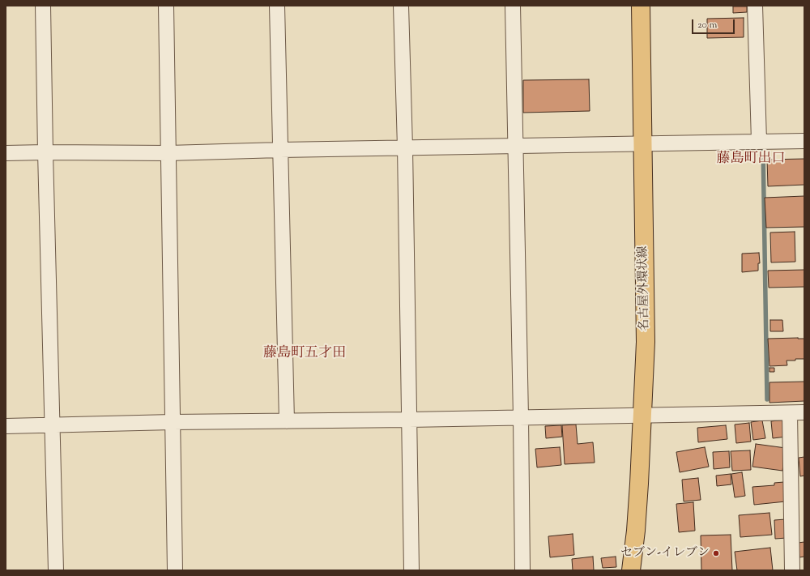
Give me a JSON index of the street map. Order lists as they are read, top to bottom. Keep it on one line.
{"streets":{"main road":["名古屋外環状線"]},"districts":["藤島町出口","藤島町五才田"],"places":["セブン-イレブン"],"scale_bar":"20 m"}
